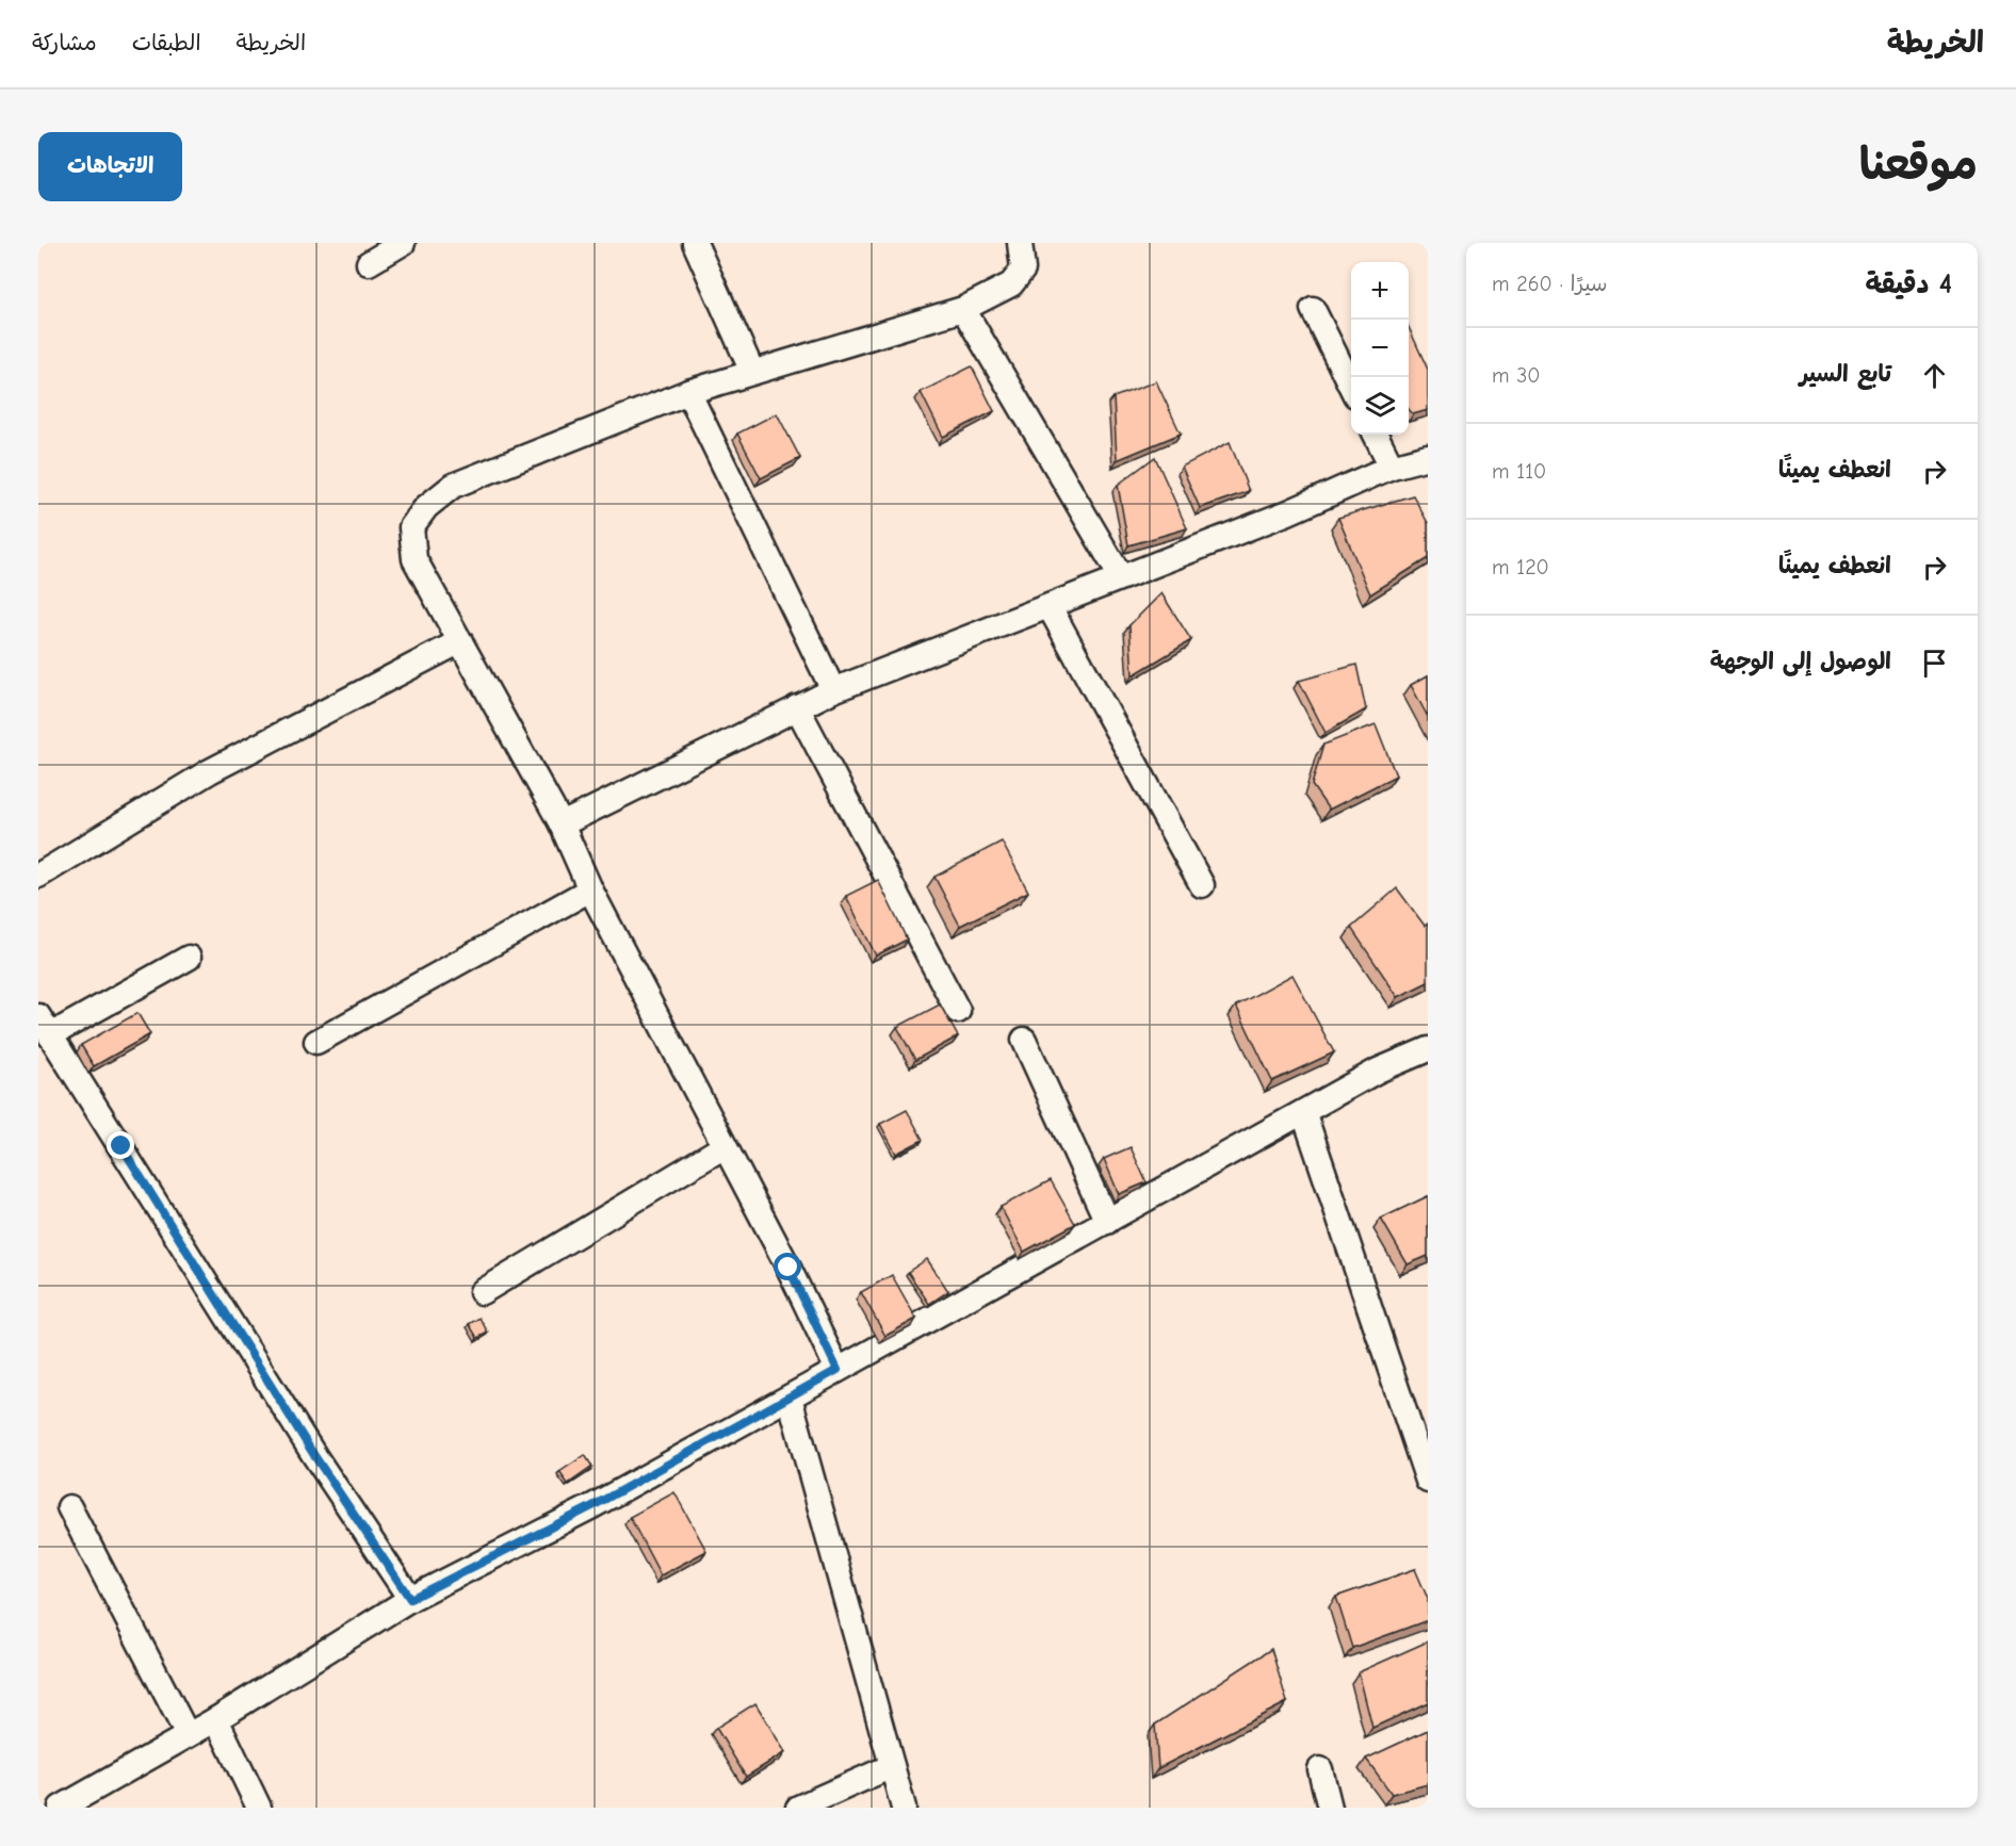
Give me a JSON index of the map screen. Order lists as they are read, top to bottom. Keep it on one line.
{"page":{"header":"الخريطة","nav":["الخريطة","الطبقات","مشاركة"],"title":"موقعنا","buttons":"الاتجاهات","heading":["4 دقيقة","سيرًا · 260 m"],"map_buttons":["+","−"],"list":[["تابع السير","30 m"],["انعطف يمينًا","110 m"],["انعطف يمينًا","120 m"],"الوصول إلى الوجهة"]}}
